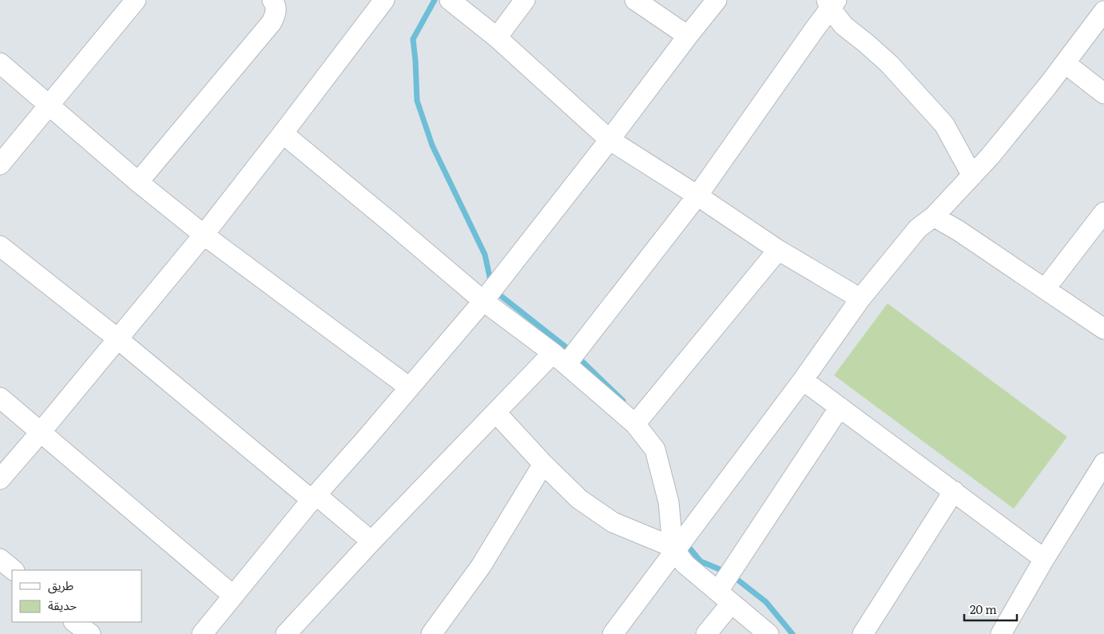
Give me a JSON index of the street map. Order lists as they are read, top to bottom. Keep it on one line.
{"legend":["طريق","حديقة"],"scale_bar":"20 m"}
